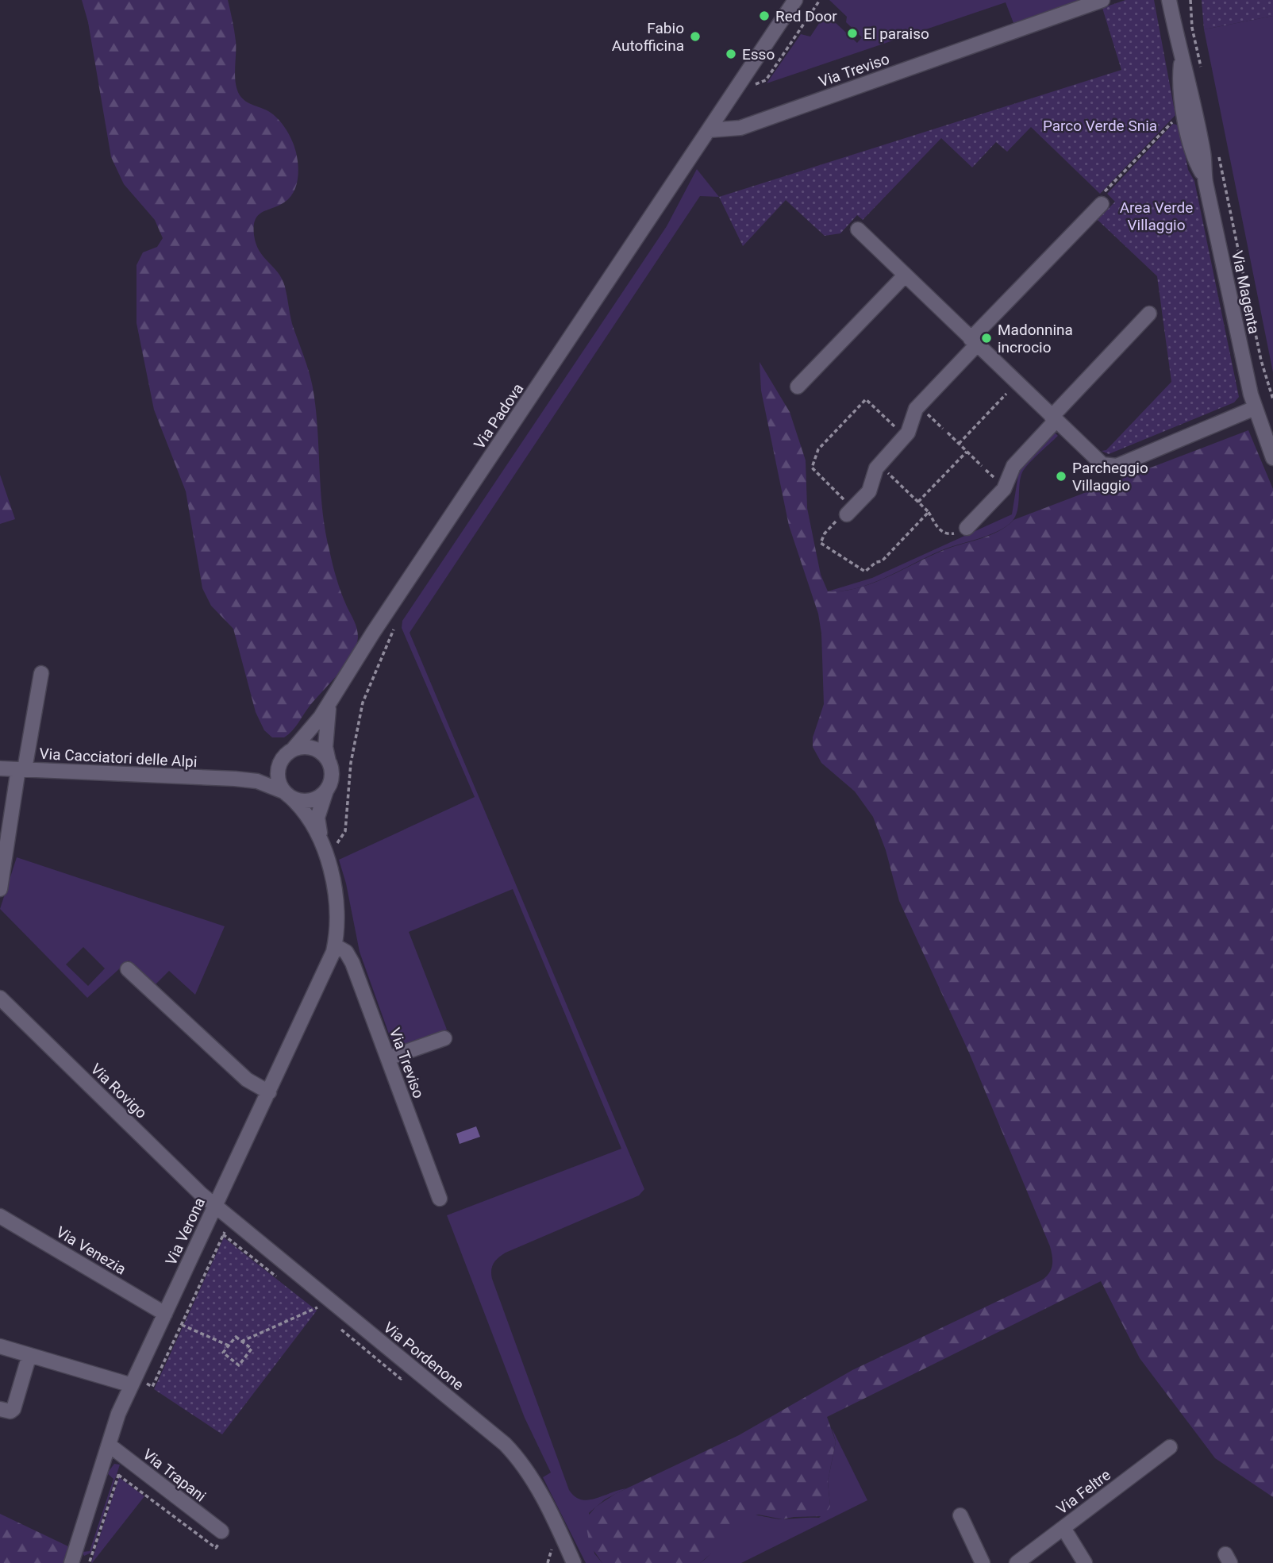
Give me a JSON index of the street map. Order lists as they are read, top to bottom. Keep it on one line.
{"streets":{"street":["Via Treviso","Via Magenta","Via Padova","Via Cacciatori delle Alpi","Via Rovigo","Via Verona","Via Venezia","Via Pordenone","Via Trapani","Via Feltre"]},"crossings":[["Via Treviso","Via Padova"],["Via Treviso","Via Verona"],["Via Padova","Via Cacciatori delle Alpi"],["Via Padova","Via Verona"],["Via Cacciatori delle Alpi","Via Verona"],["Via Rovigo","Via Verona"],["Via Rovigo","Via Pordenone"],["Via Verona","Via Venezia"],["Via Verona","Via Pordenone"],["Via Verona","Via Trapani"]],"parks":["Parco Verde Snia","Area Verde Villaggio"],"places":["Red Door","El paraiso","Fabio Autofficina","Esso","Madonnina incrocio","Parcheggio Villaggio"]}
